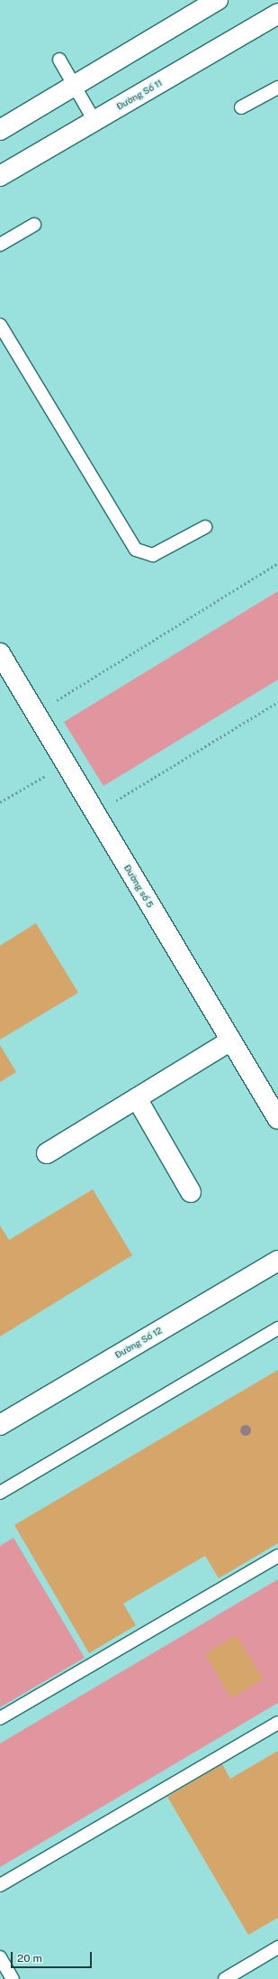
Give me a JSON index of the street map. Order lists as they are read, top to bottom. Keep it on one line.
{"streets":{"street":["Đường Số 11","Đường số 5","Đường Số 12"]},"scale_bar":"20 m"}
